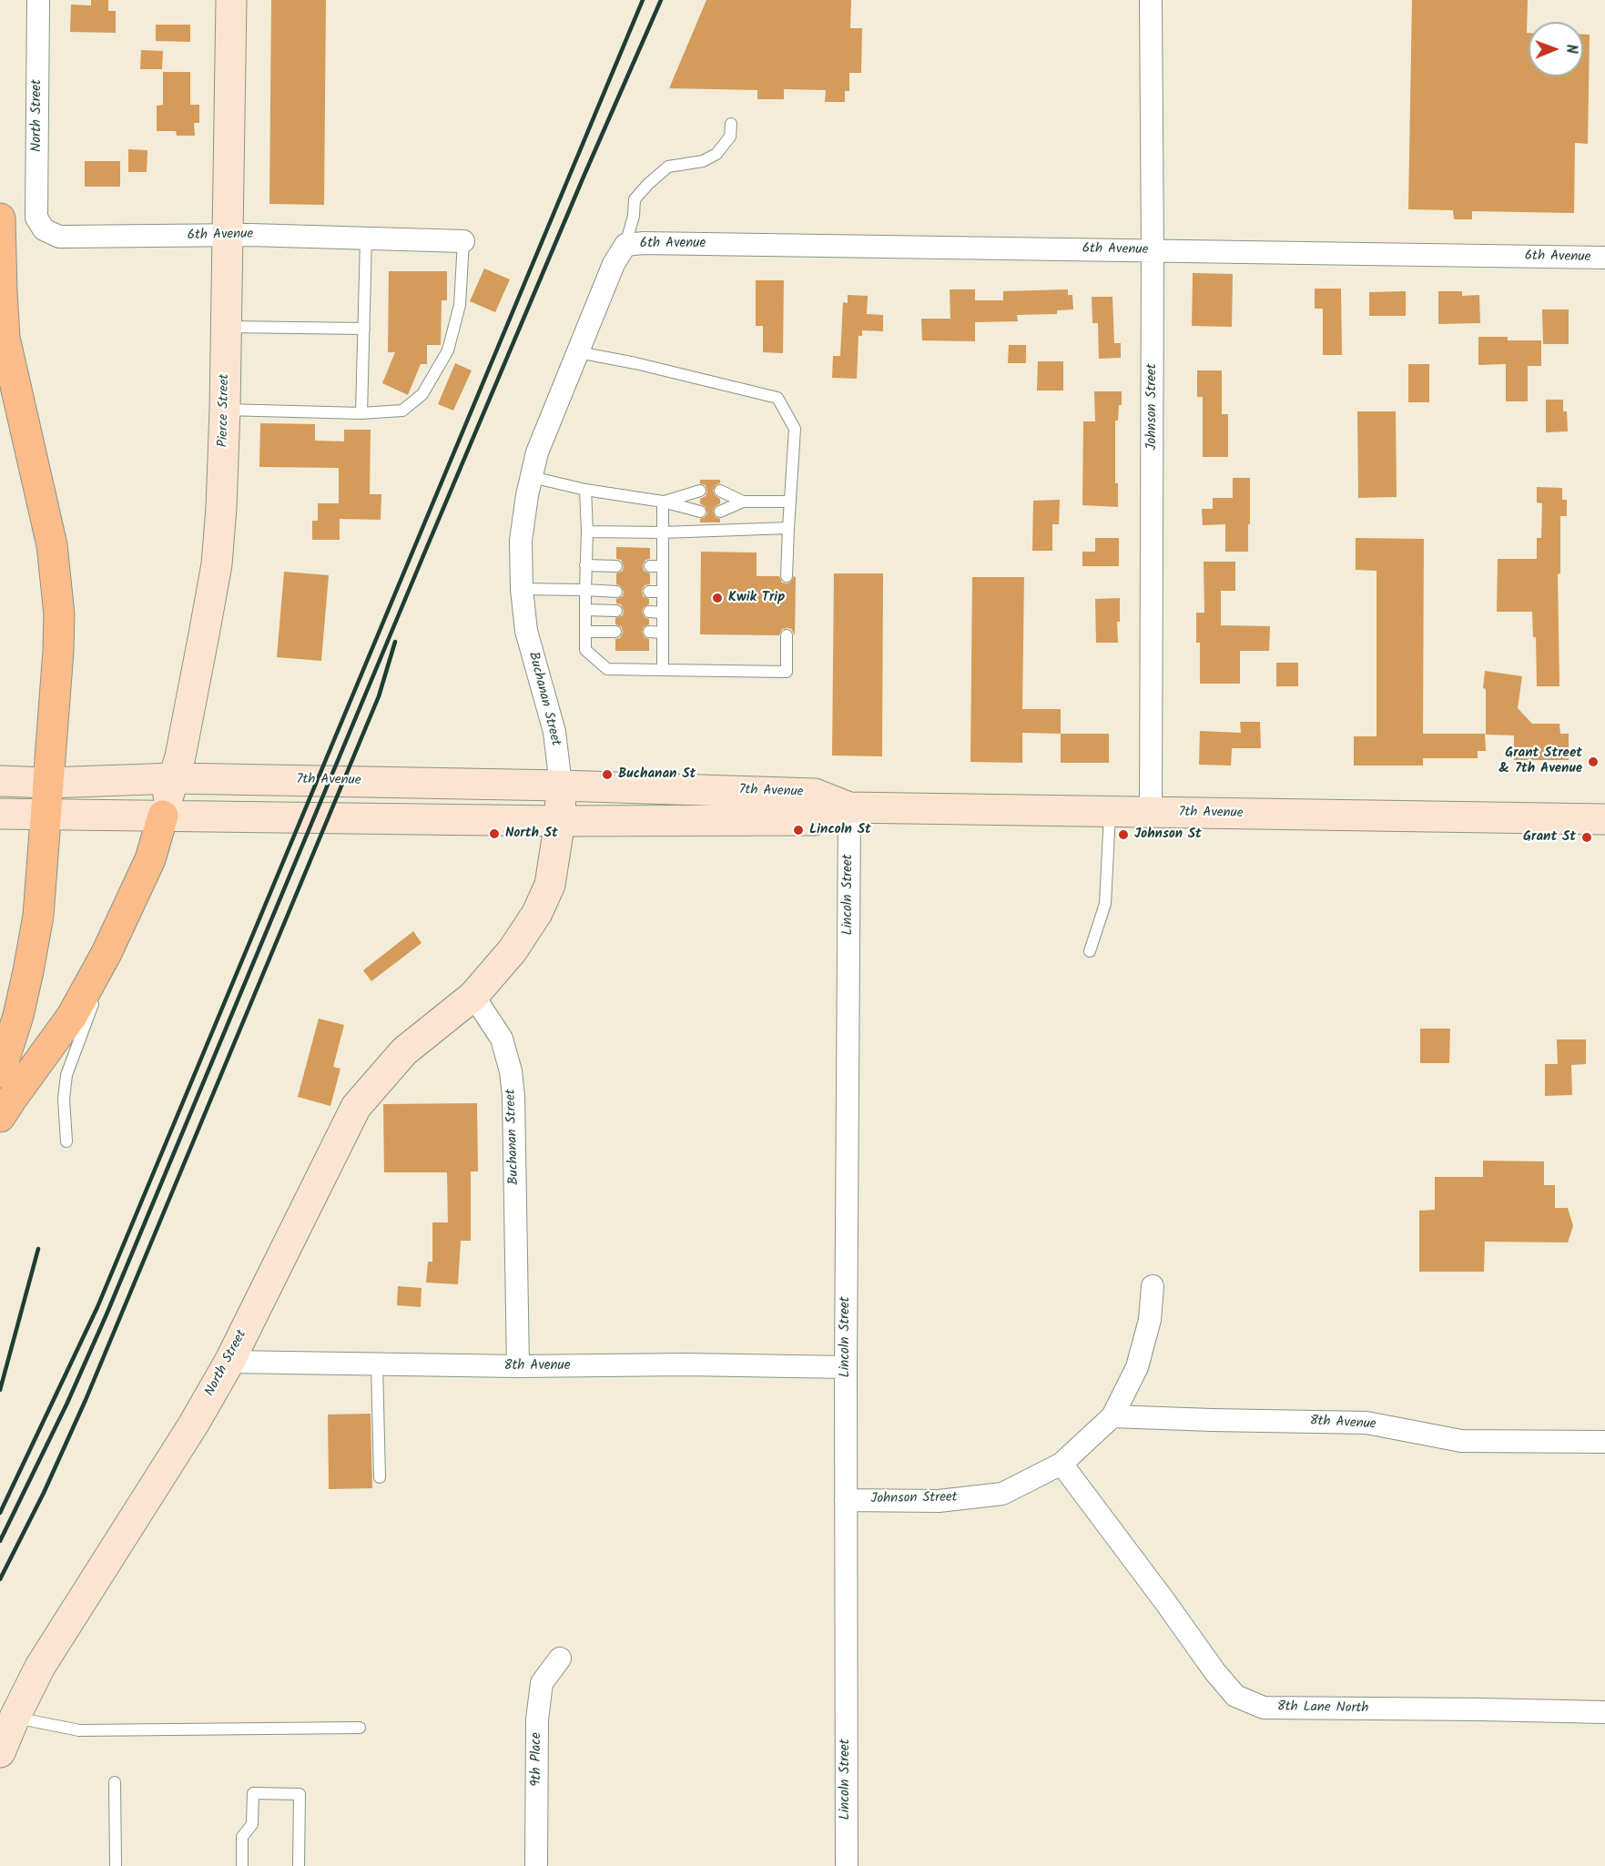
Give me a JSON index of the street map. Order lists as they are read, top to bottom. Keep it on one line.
{"streets":{"street":["North Street","6th Avenue","Johnson Street","Pierce Street","Buchanan Street","7th Avenue","Lincoln Street","8th Avenue","8th Lane North","9th Place"]},"crossings":[["North Street","6th Avenue"],["North Street","Buchanan Street"],["North Street","8th Avenue"],["6th Avenue","Johnson Street"],["6th Avenue","Pierce Street"],["6th Avenue","Buchanan Street"],["Johnson Street","7th Avenue"],["Johnson Street","Lincoln Street"],["Johnson Street","8th Avenue"],["Johnson Street","8th Lane North"],["Pierce Street","7th Avenue"],["Buchanan Street","7th Avenue"],["Buchanan Street","8th Avenue"],["7th Avenue","Lincoln Street"],["Lincoln Street","8th Avenue"]],"places":["Kwik Trip","Grant Street & 7th Avenue","Buchanan St","Lincoln St","North St","Johnson St","Grant St"],"north":"right"}
